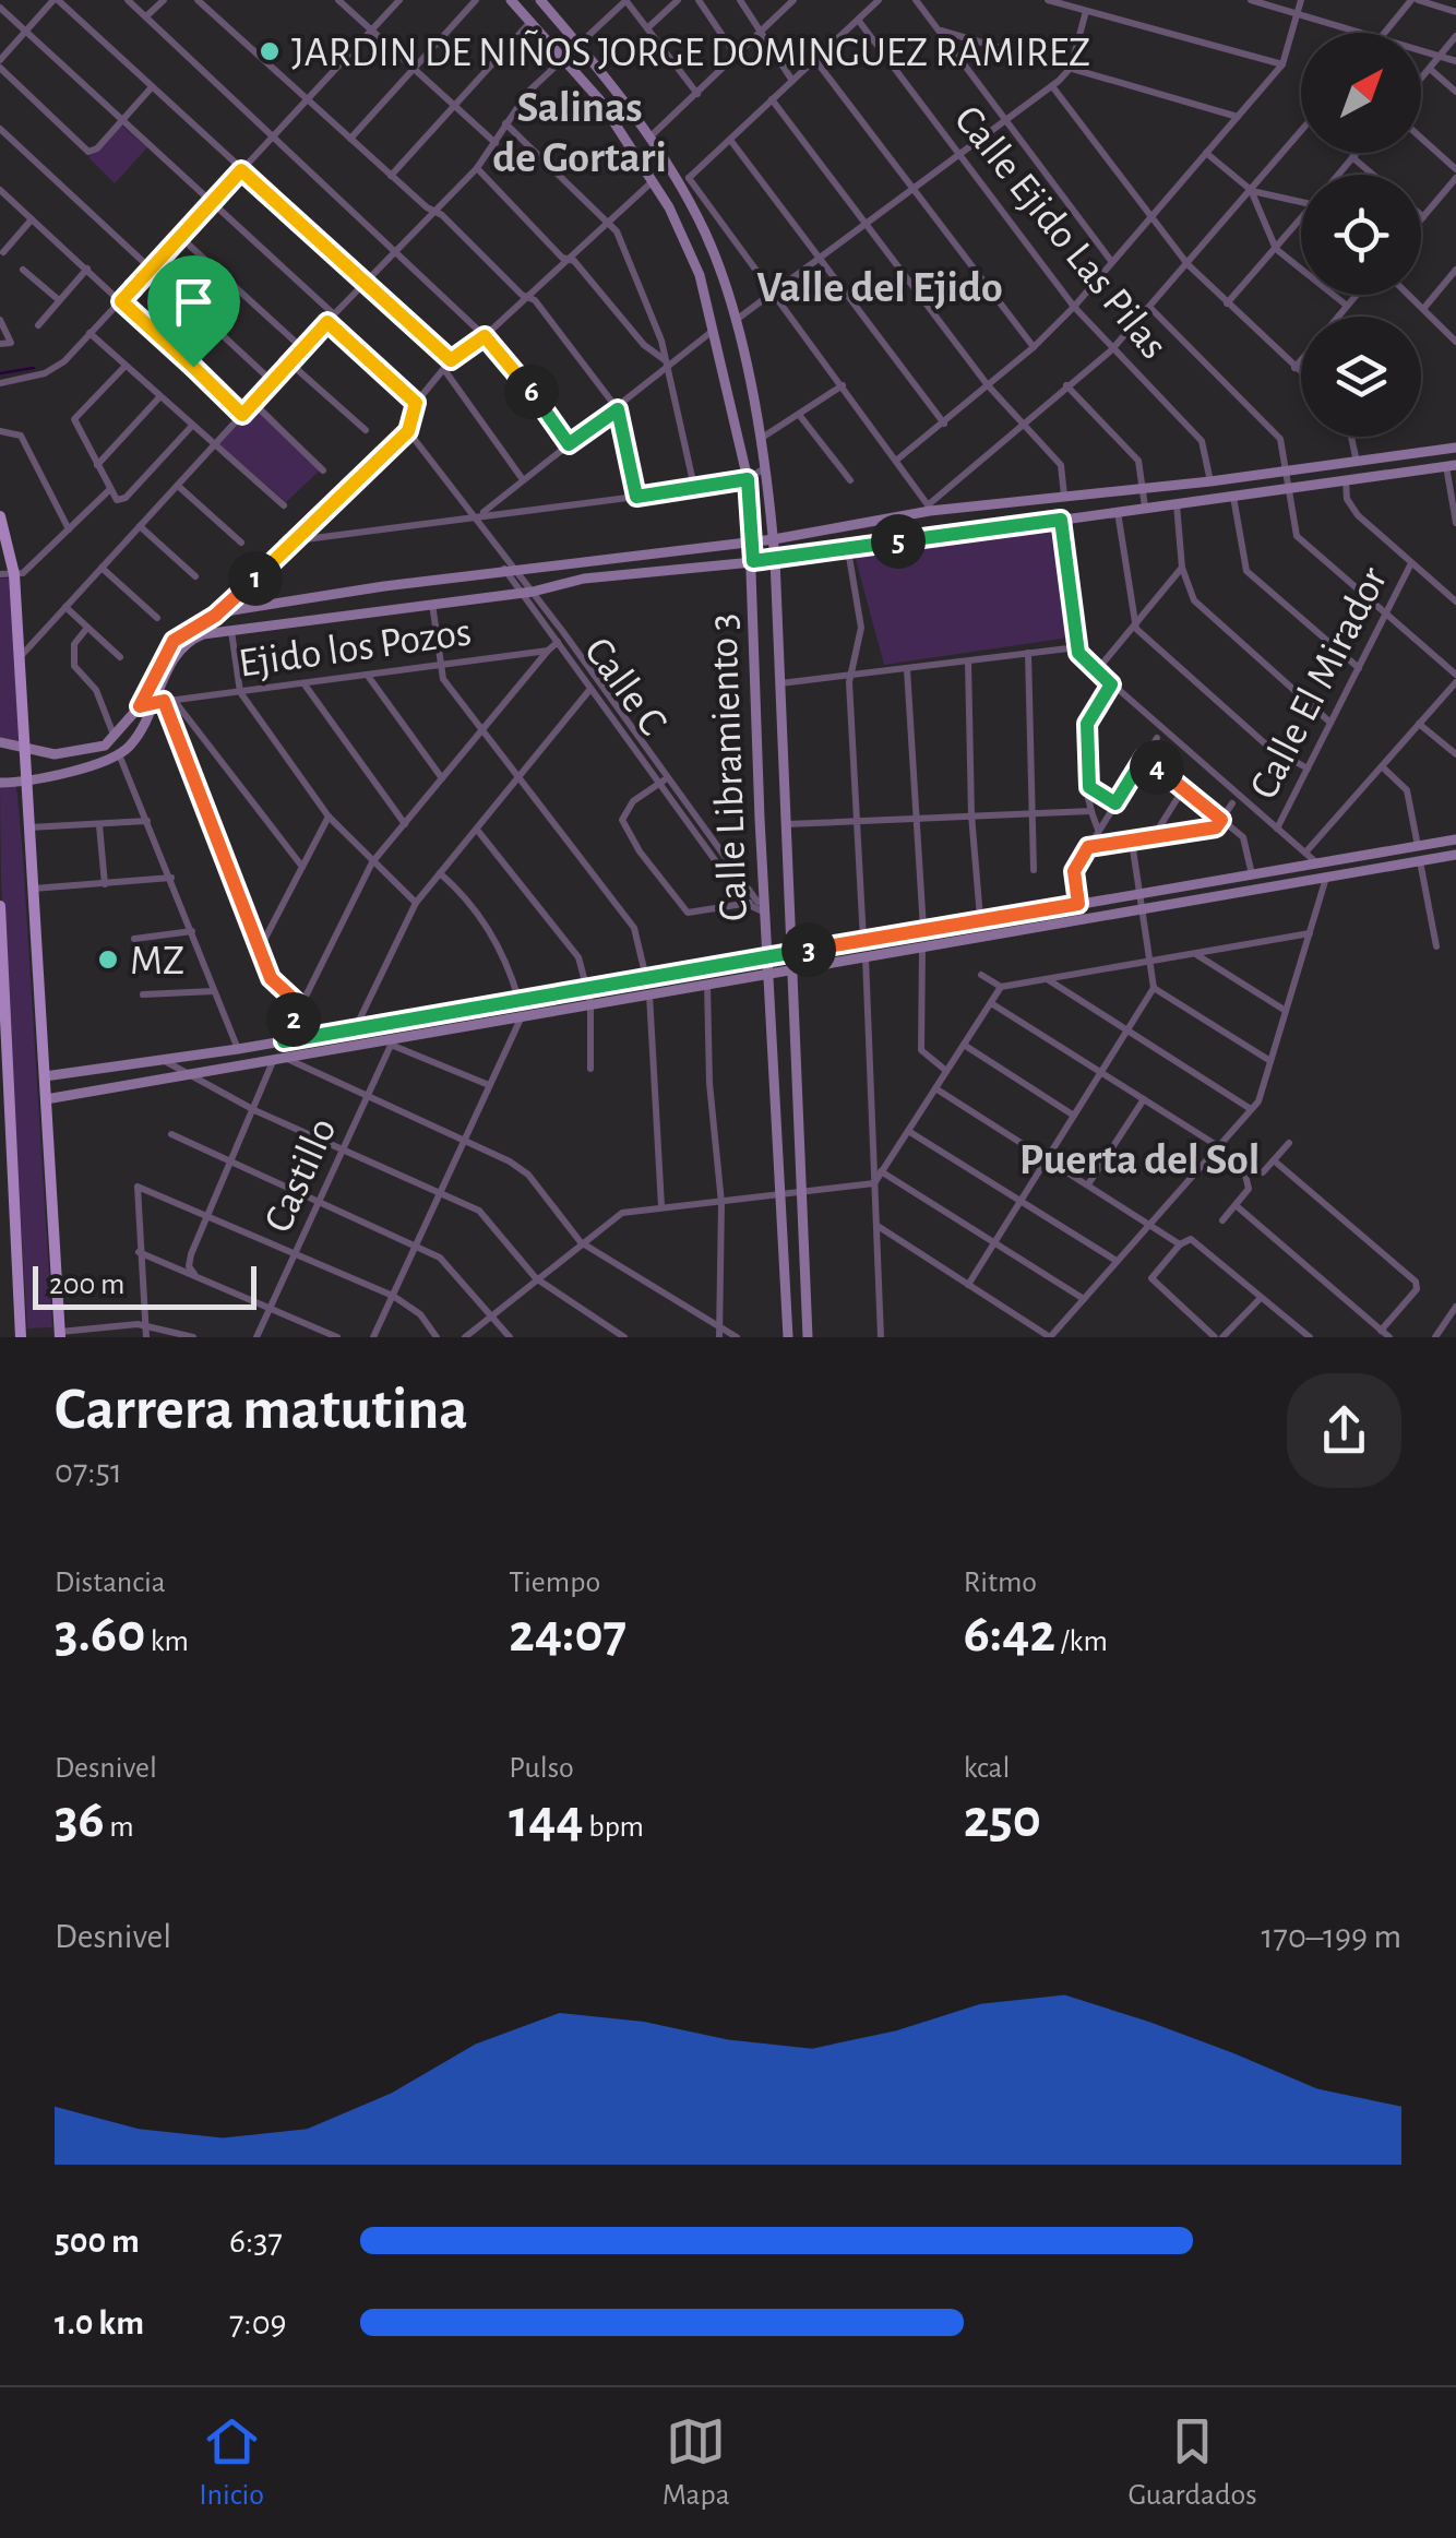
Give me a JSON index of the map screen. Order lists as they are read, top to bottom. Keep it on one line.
{"streets":{"street":["Calle Ejido Las Pilas","Ejido los Pozos","Calle El Mirador","Calle C","Calle Libramiento 3","Castillo"]},"crossings":[["Calle C","Calle Libramiento 3"]],"districts":["Salinas de Gortari","Valle del Ejido","Puerta del Sol"],"places":["JARDIN DE NIÑOS JORGE DOMINGUEZ RAMIREZ","MZ"],"scale_bar":"200 m","north":"top right","page":{"pins":["6","5","1","4","3","2"],"scale":"200 m","heading":["Carrera matutina","07:51"],"stats":[["Distancia","3.60 km"],["Tiempo","24:07"],["Ritmo","6:42 /km"],["Desnivel","36 m"],["Pulso","144 bpm"],["kcal","250"]],"chart":["Desnivel","170–199 m"],"list":[{"name":"500 m","note":"6:37"},{"name":"1.0 km","note":"7:09"}],"tabs":["Inicio","Mapa","Guardados"]}}
